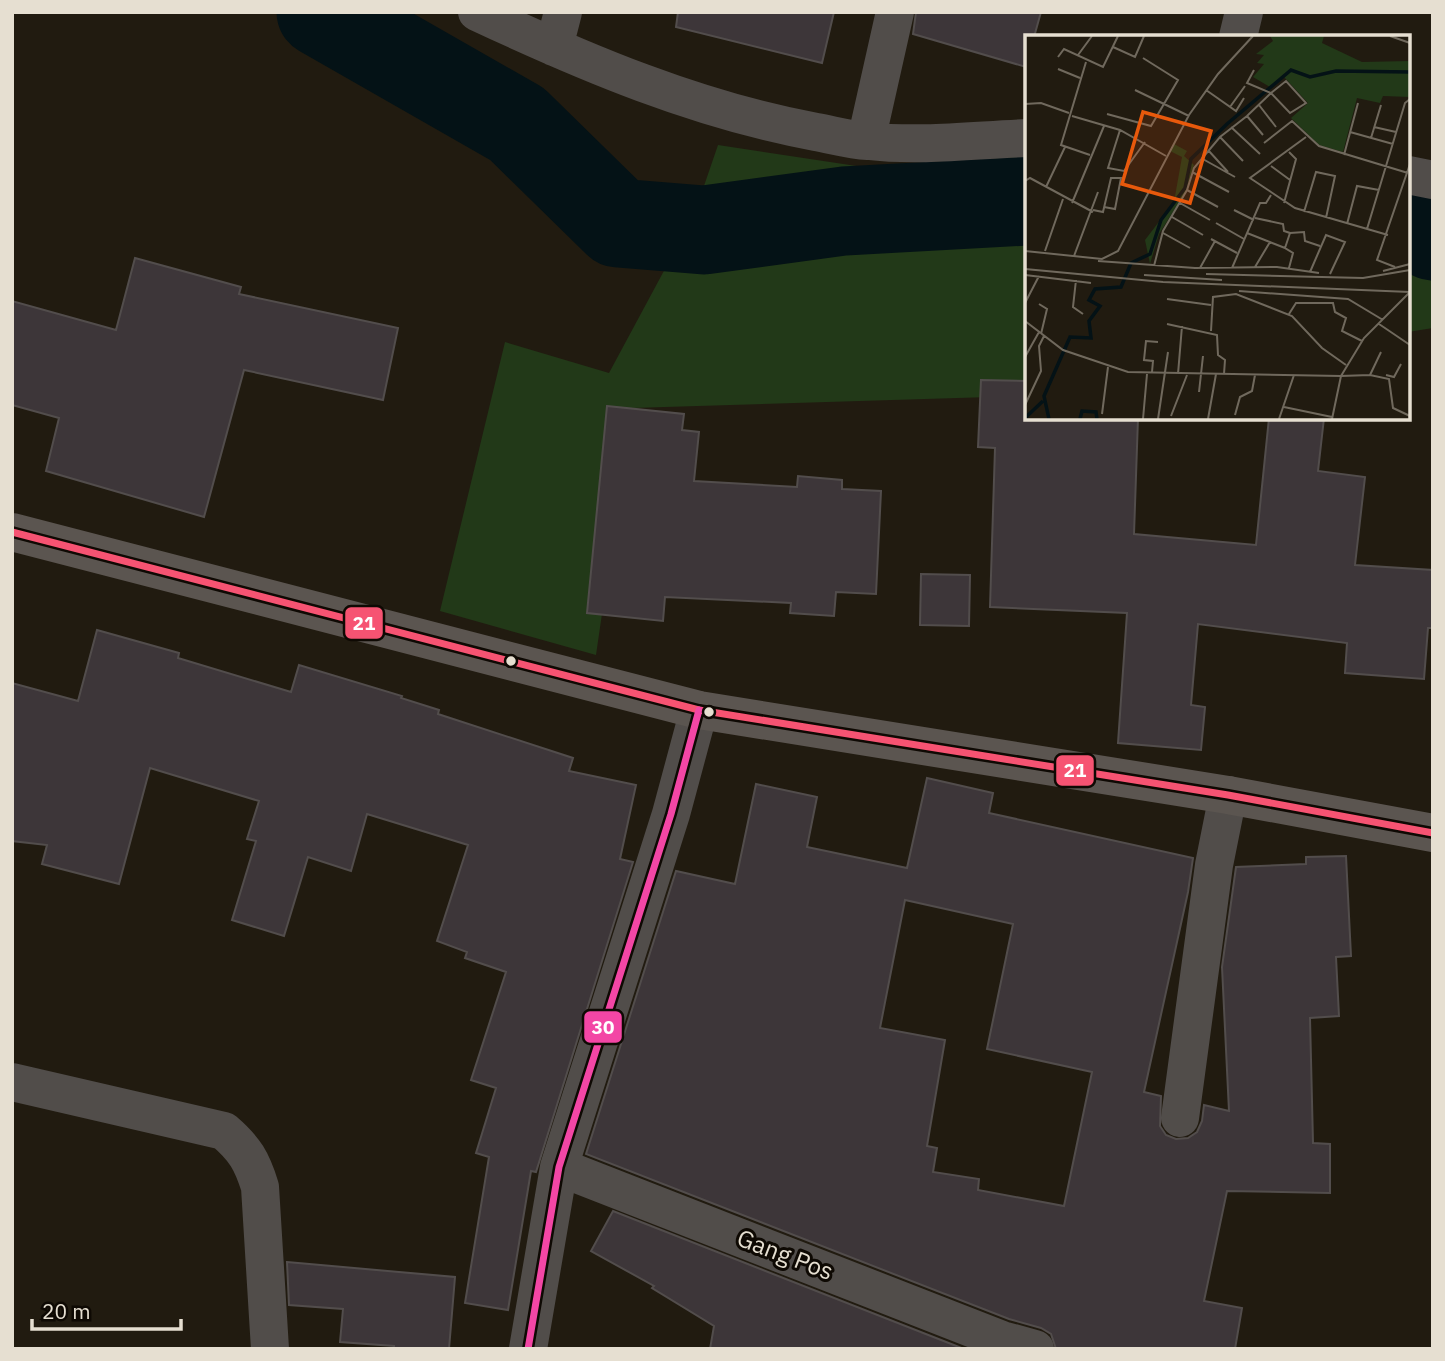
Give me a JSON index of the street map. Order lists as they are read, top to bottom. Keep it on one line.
{"streets":{"street":["Gang Pos"]},"lines":["transit line 21","transit line 30"],"scale_bar":"20 m"}
